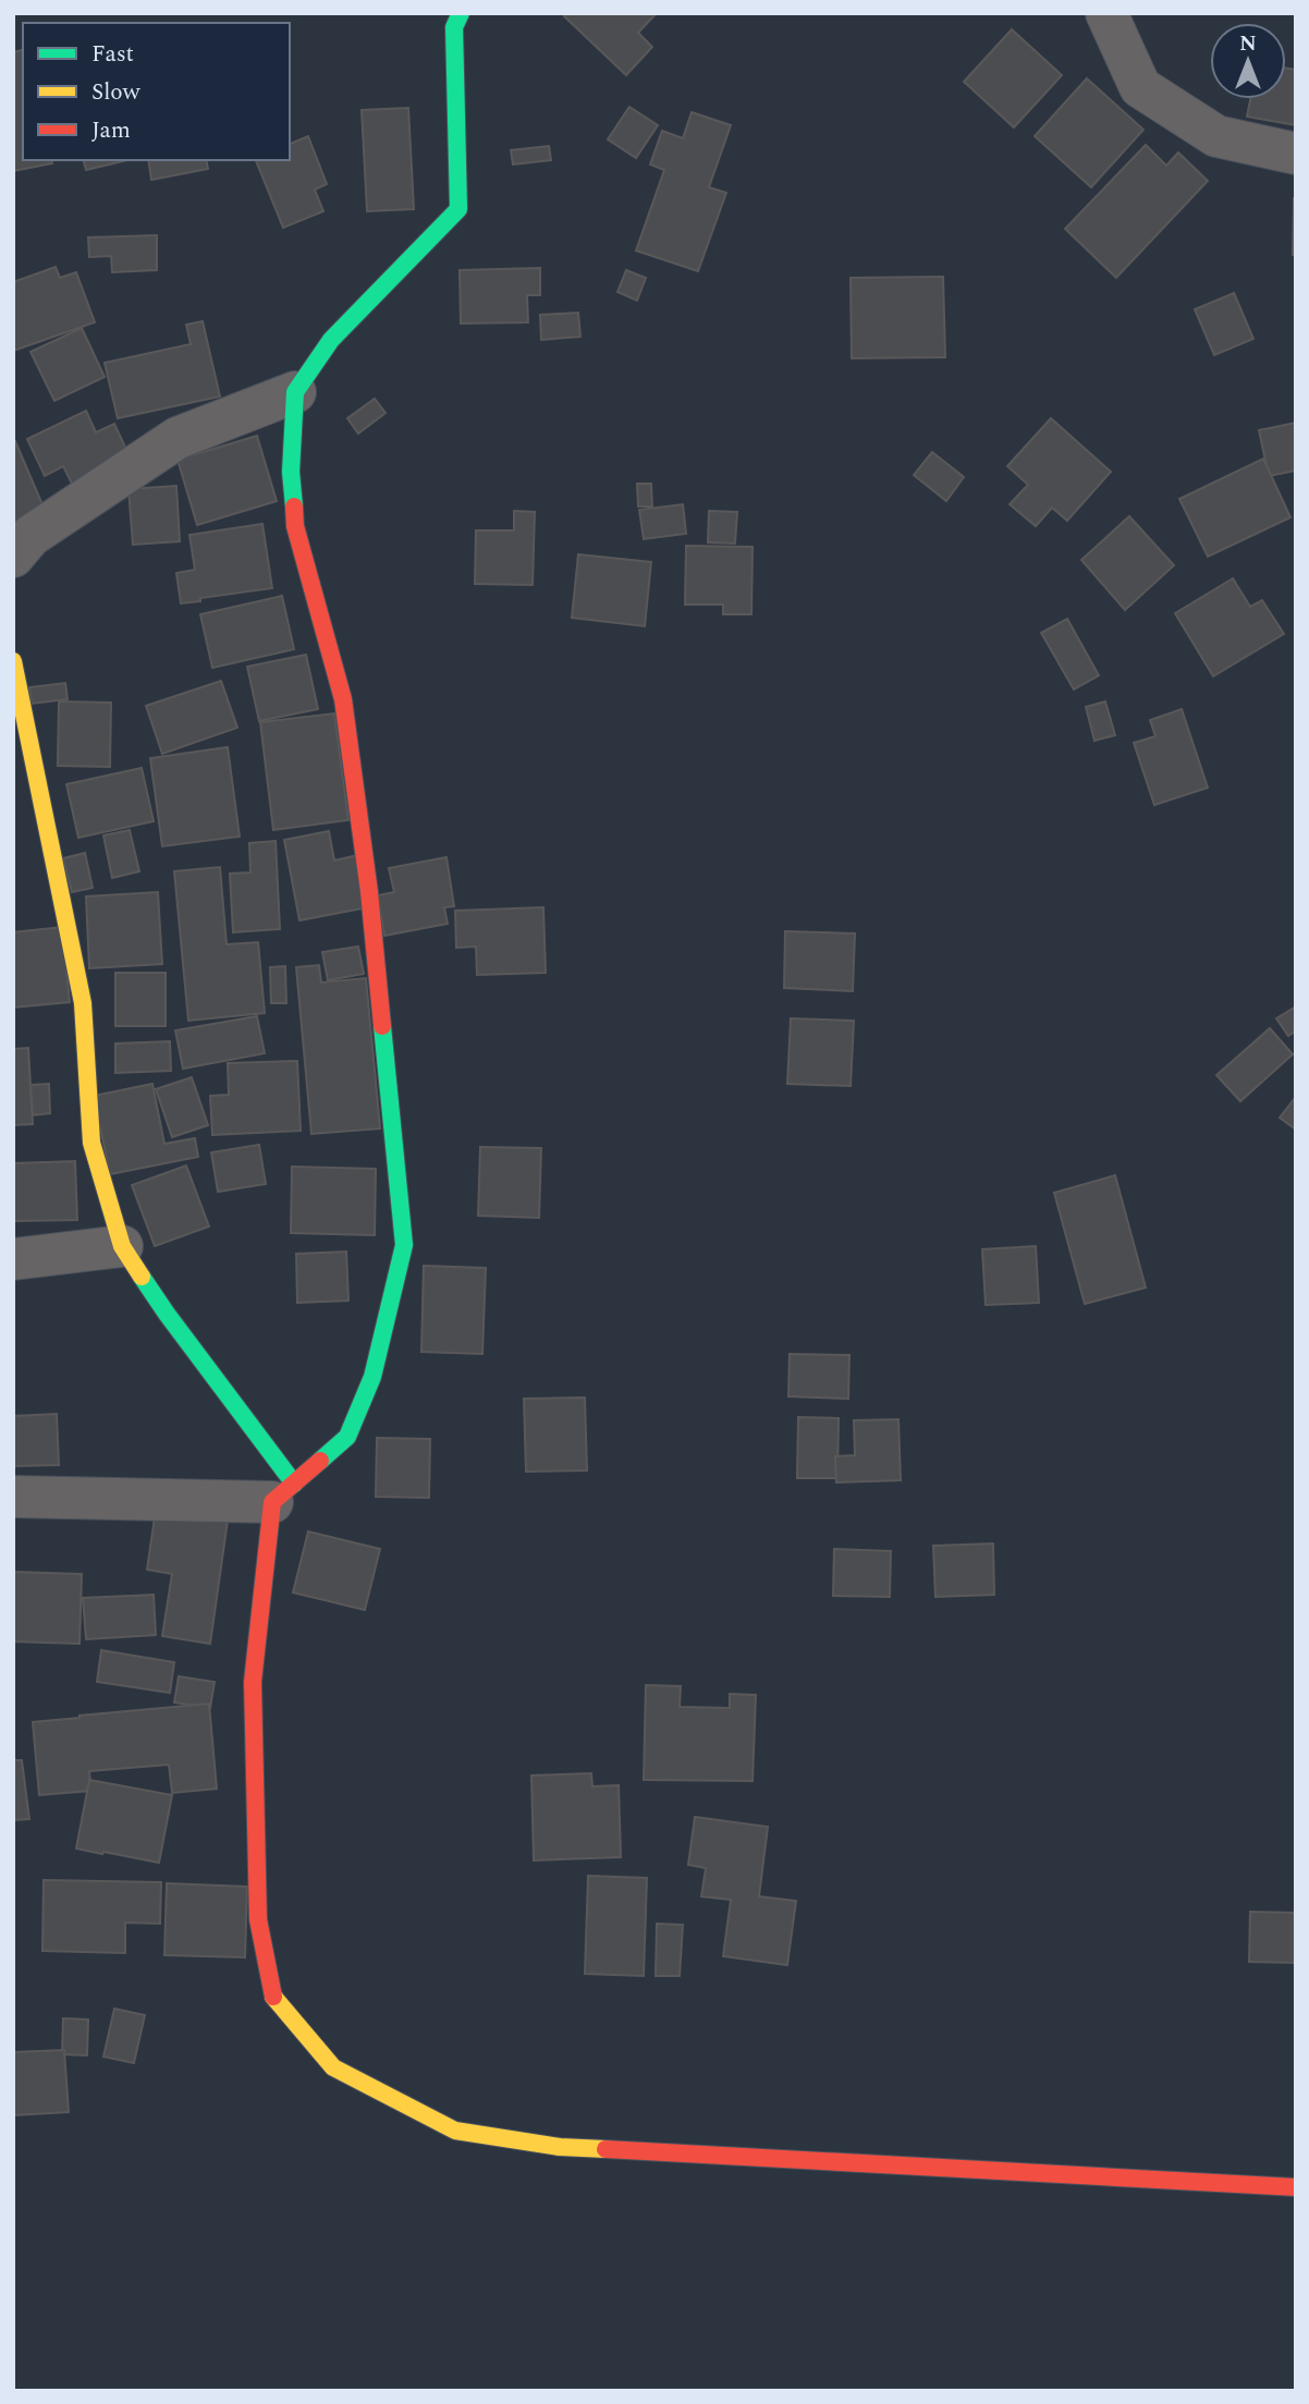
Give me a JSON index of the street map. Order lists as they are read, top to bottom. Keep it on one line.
{"legend":["Fast","Slow","Jam"],"north":"top"}
